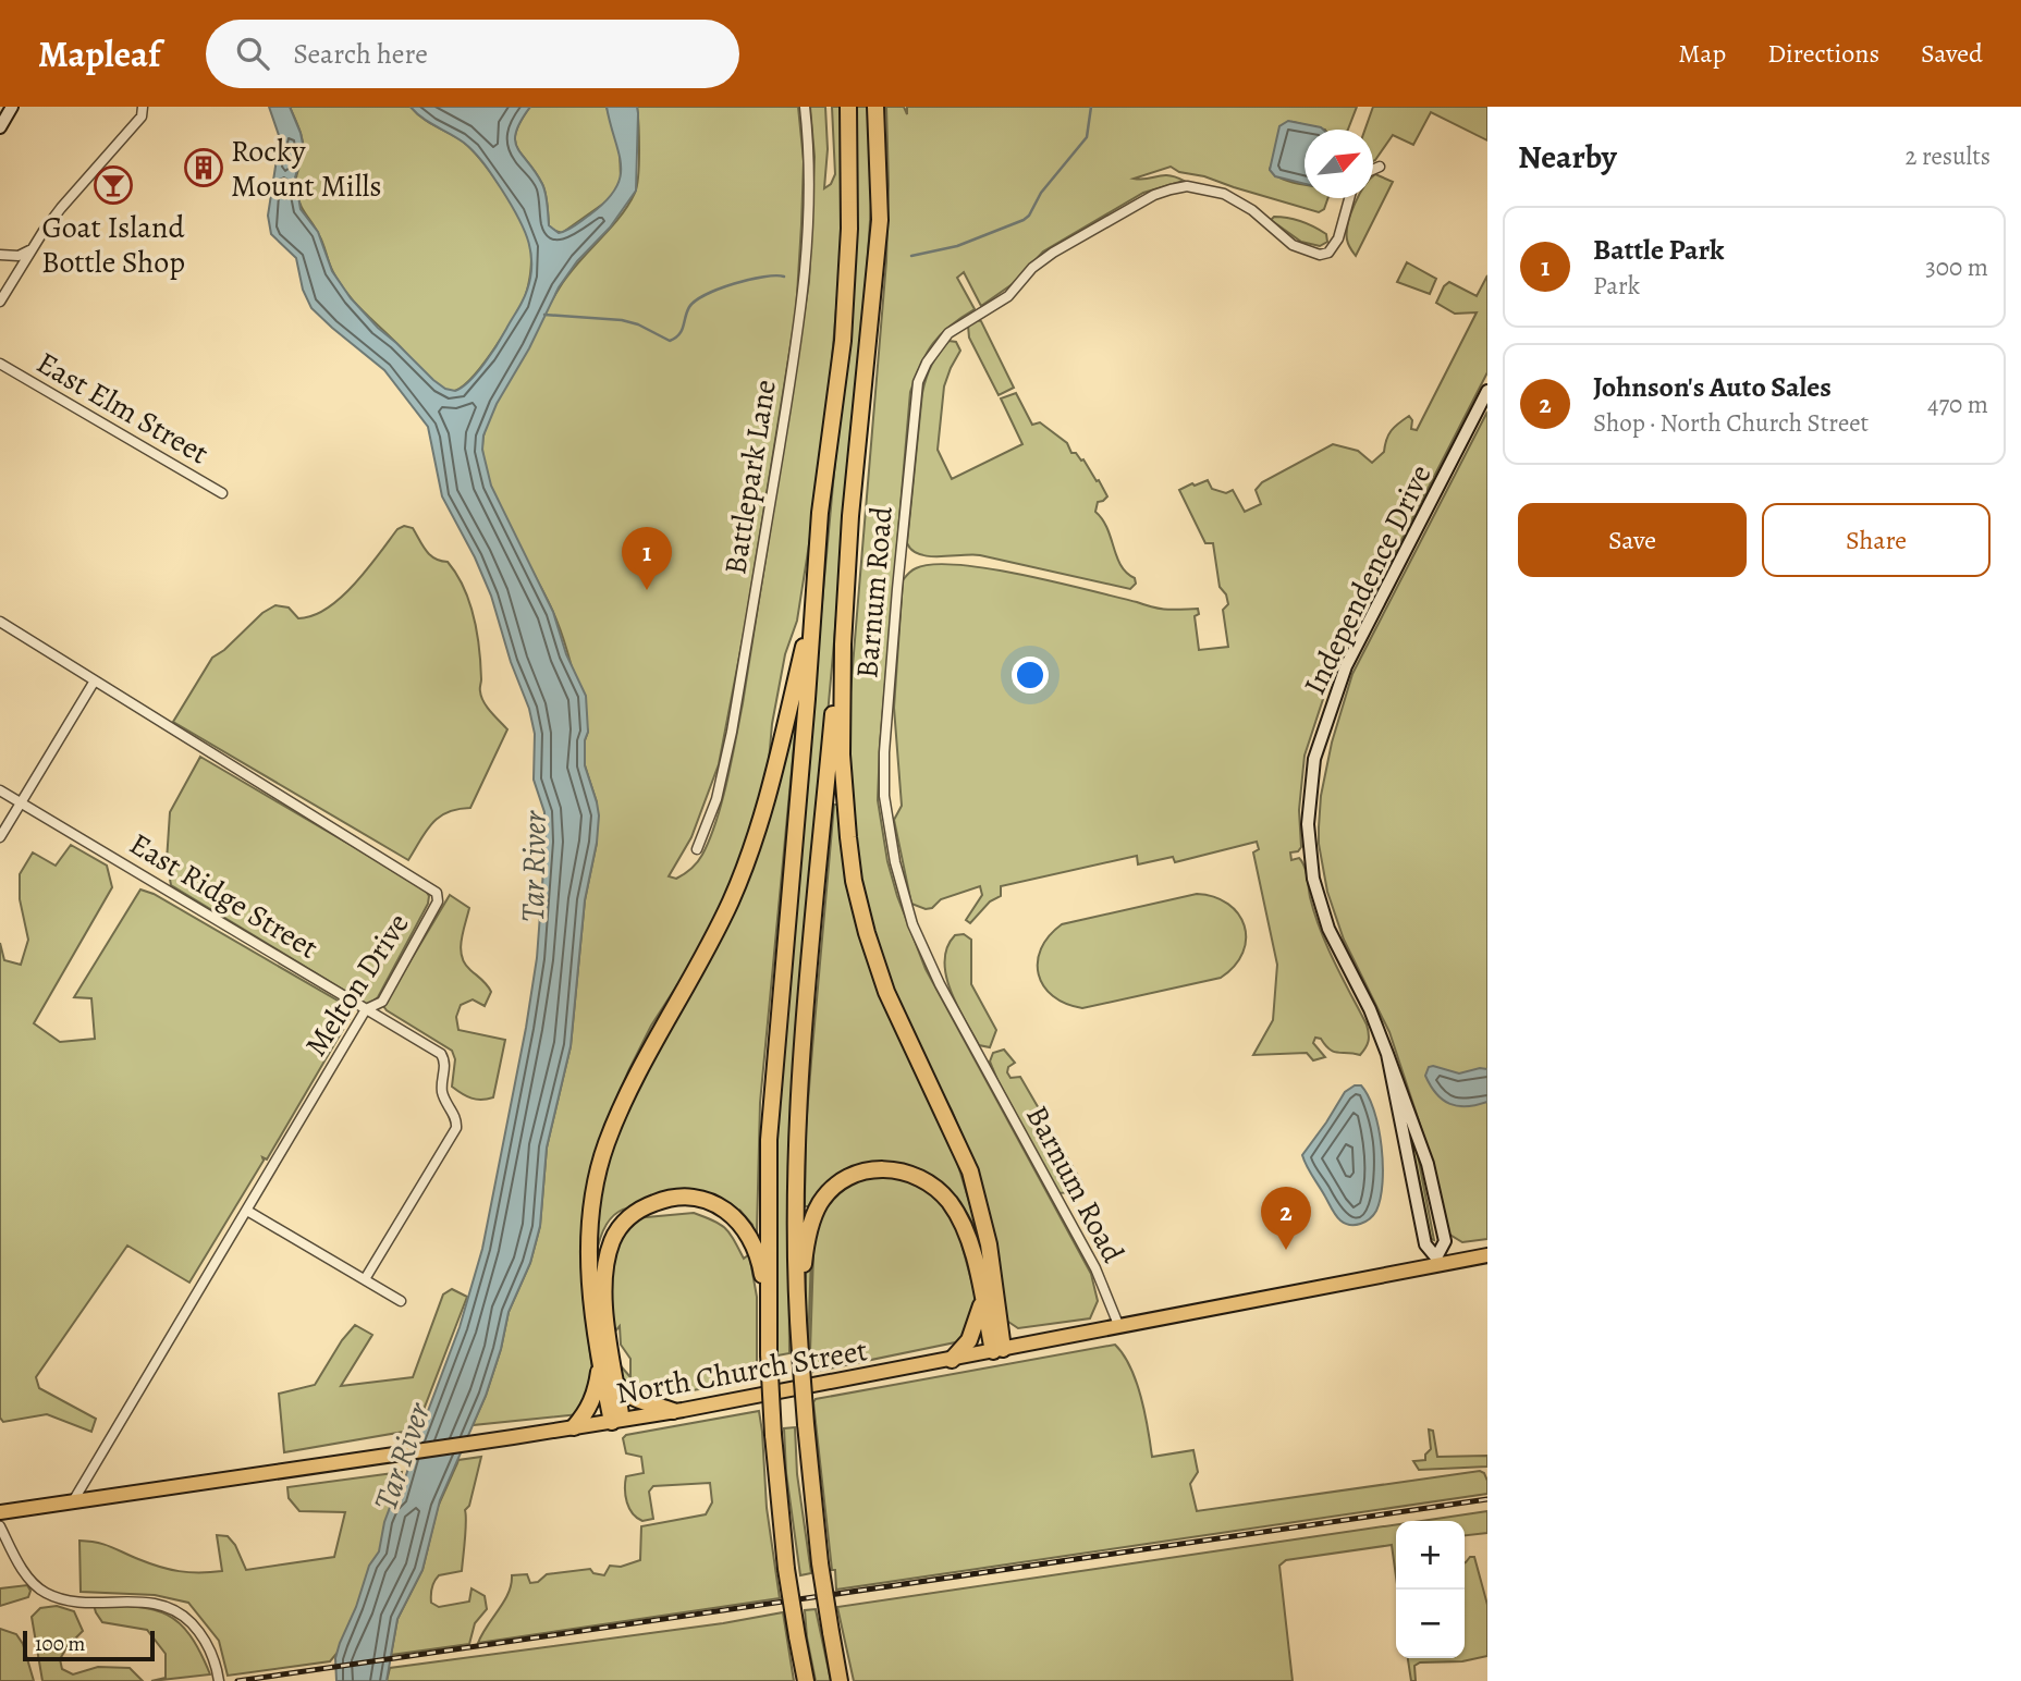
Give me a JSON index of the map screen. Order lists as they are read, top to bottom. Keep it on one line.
{"streets":{"main road":["North Church Street"],"street":["East Elm Street","Battlepark Lane","Independence Drive","Barnum Road","East Ridge Street","Melton Drive"]},"crossings":[["Barnum Road","North Church Street"],["East Ridge Street","Melton Drive"],["Melton Drive","North Church Street"]],"water":["Tar River"],"places":{"building":["Rocky Mount Mills"],"bar":["Goat Island Bottle Shop"]},"scale_bar":"100 m","north":"top right","page":{"header":"Mapleaf","search":"Search here","nav":["Map","Directions","Saved"],"heading":["Nearby","2 results"],"list":[{"mark":"1","name":"Battle Park","note":"Park","value":"300 m"},{"mark":"2","name":"Johnson's Auto Sales","note":"Shop · North Church Street","value":"470 m"}],"buttons":["Save","Share"],"pins":["1","2"],"map_buttons":["+","−"],"scale":"100 m"}}
